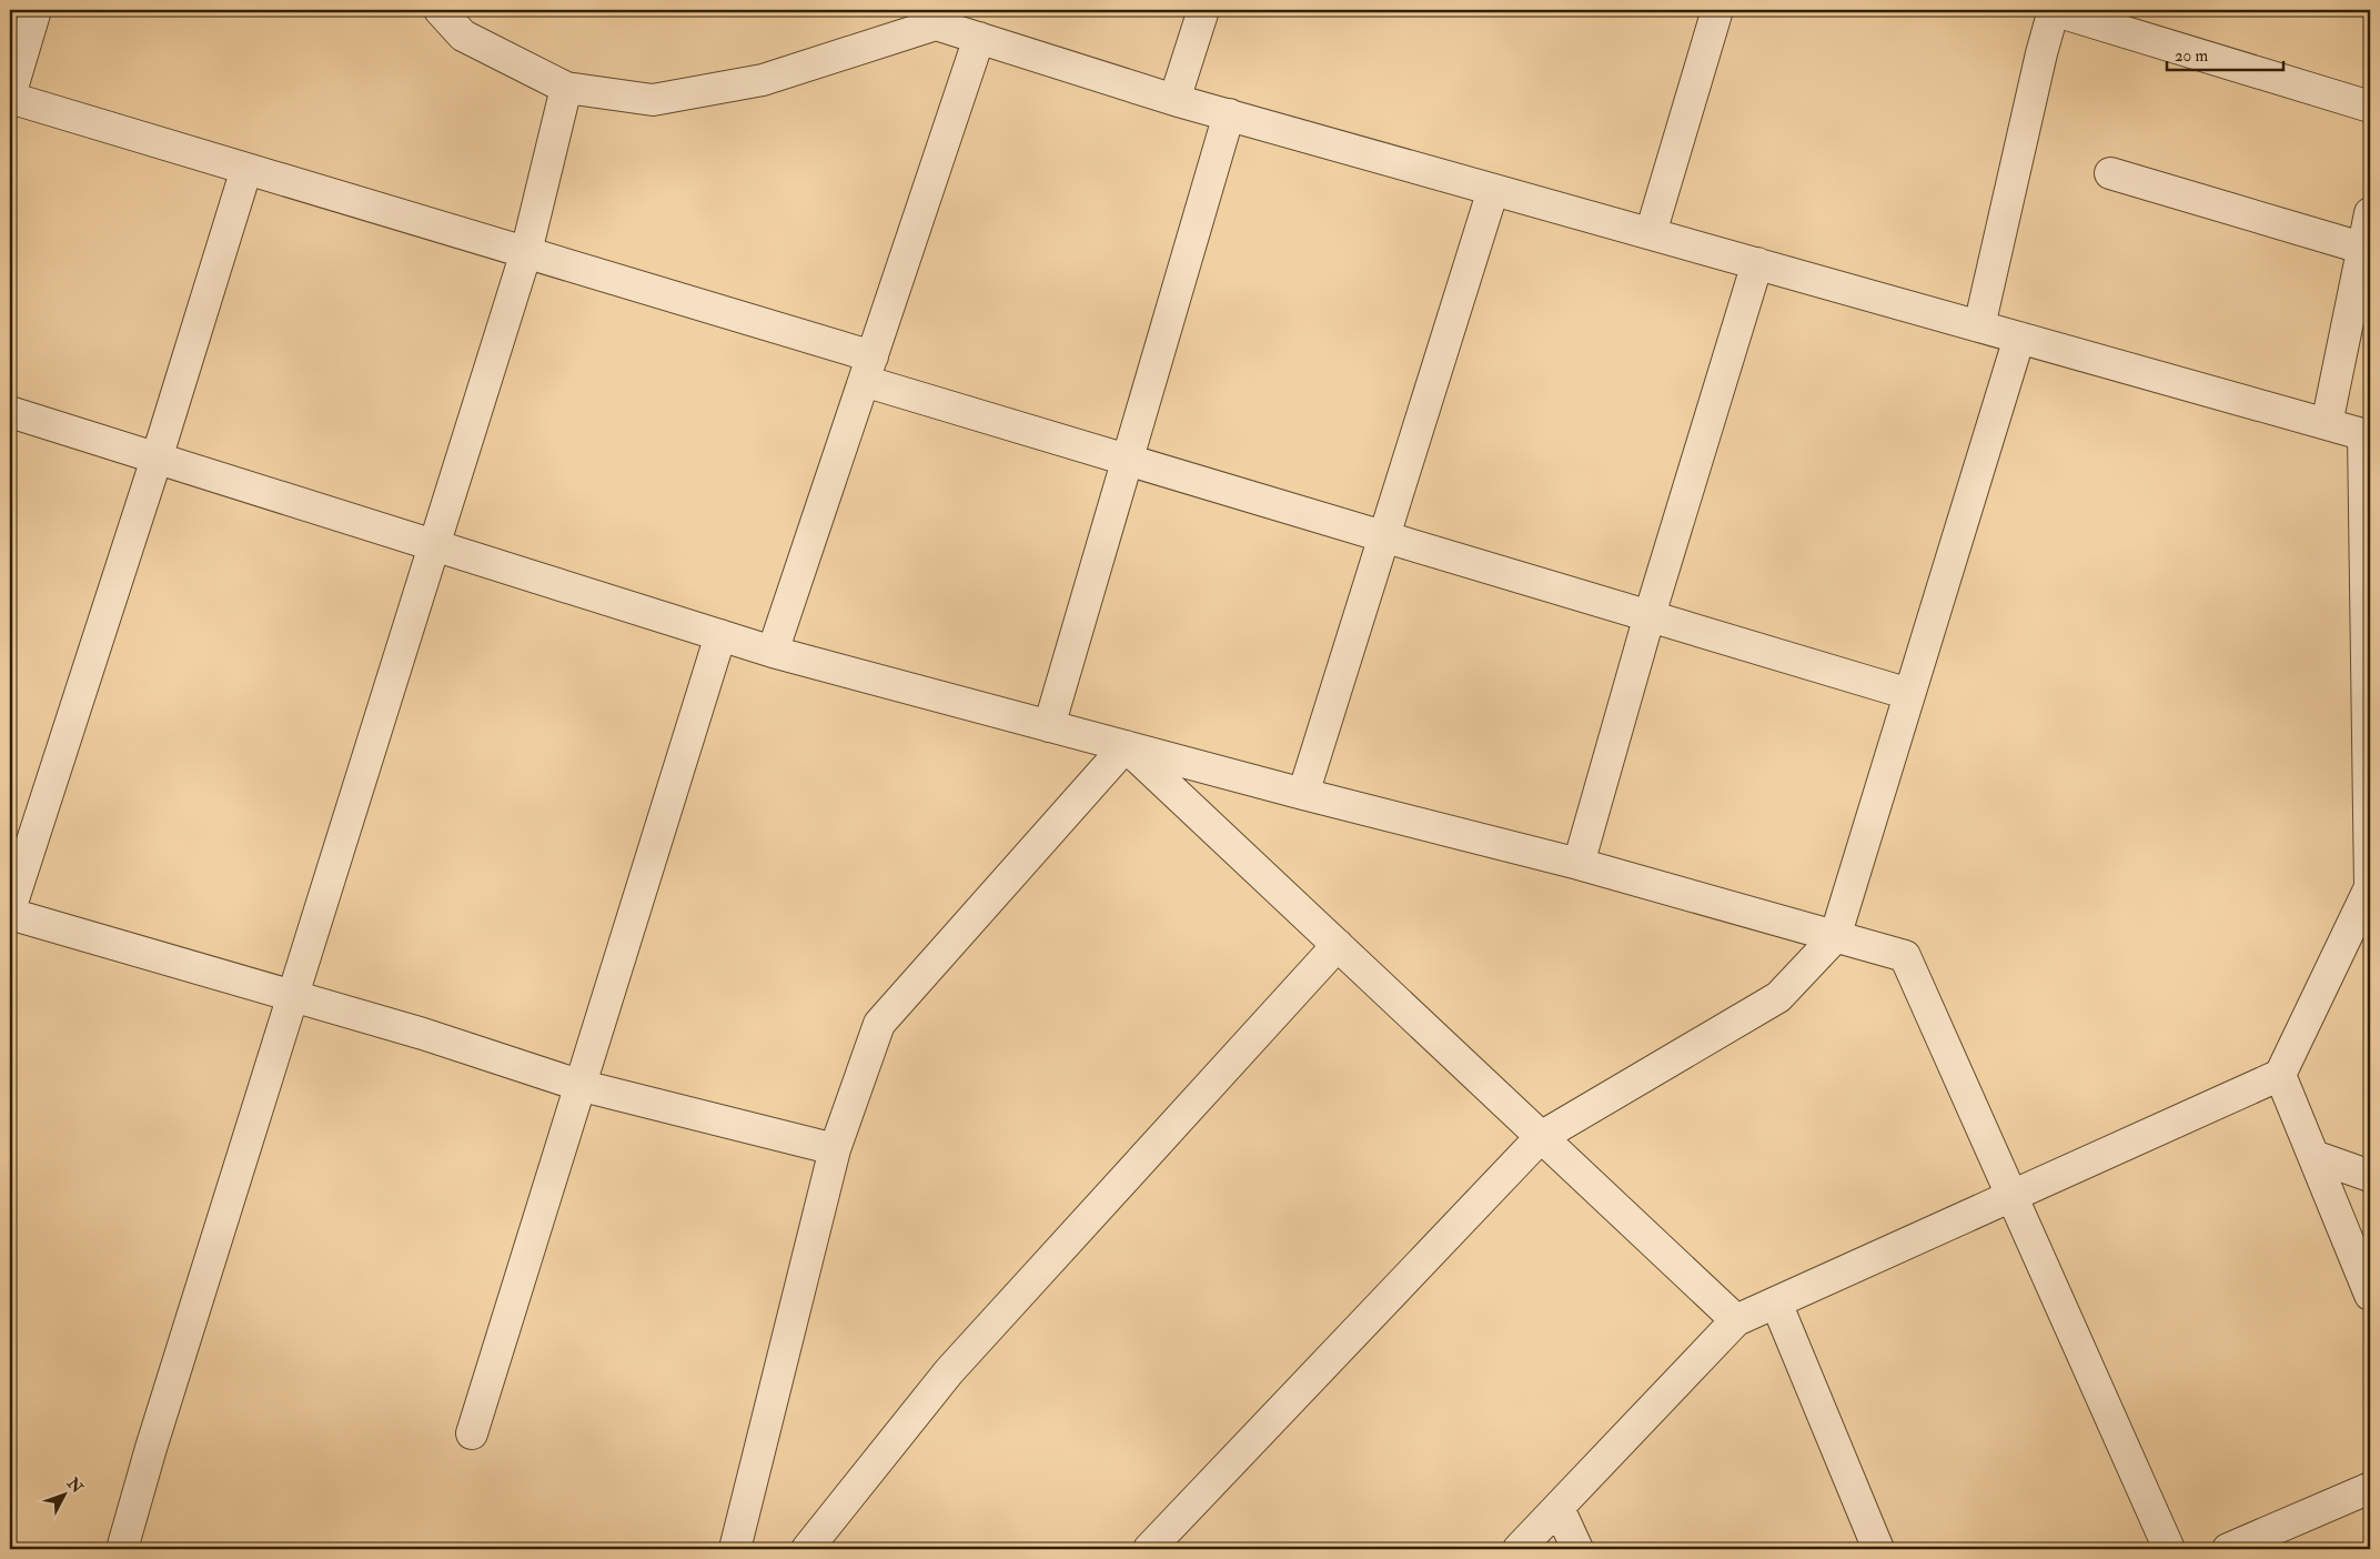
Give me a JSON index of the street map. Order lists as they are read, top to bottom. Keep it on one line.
{"scale_bar":"20 m","north":"top right"}
